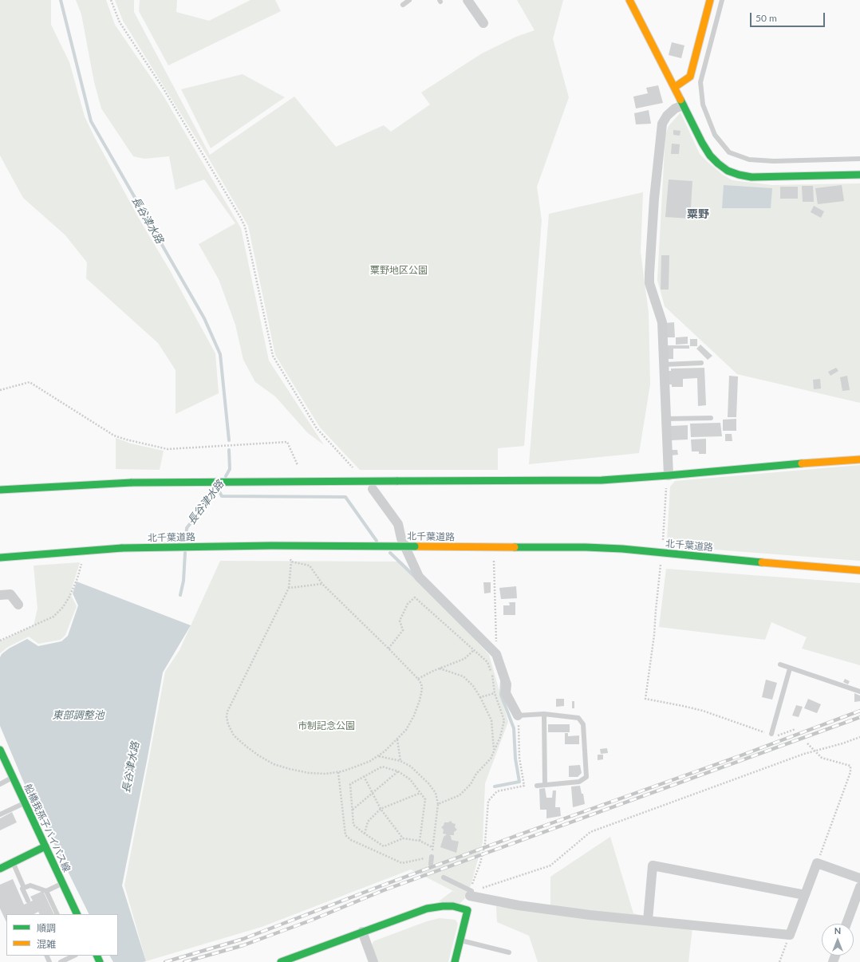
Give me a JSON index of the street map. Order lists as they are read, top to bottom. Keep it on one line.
{"streets":{"main road":["北千葉道路","船橋我孫子バイパス線"]},"districts":["粟野"],"water":["長谷津水路","東部調整池"],"parks":["粟野地区公園","市制記念公園"],"legend":["順調","混雑"],"scale_bar":"50 m","north":"top"}
